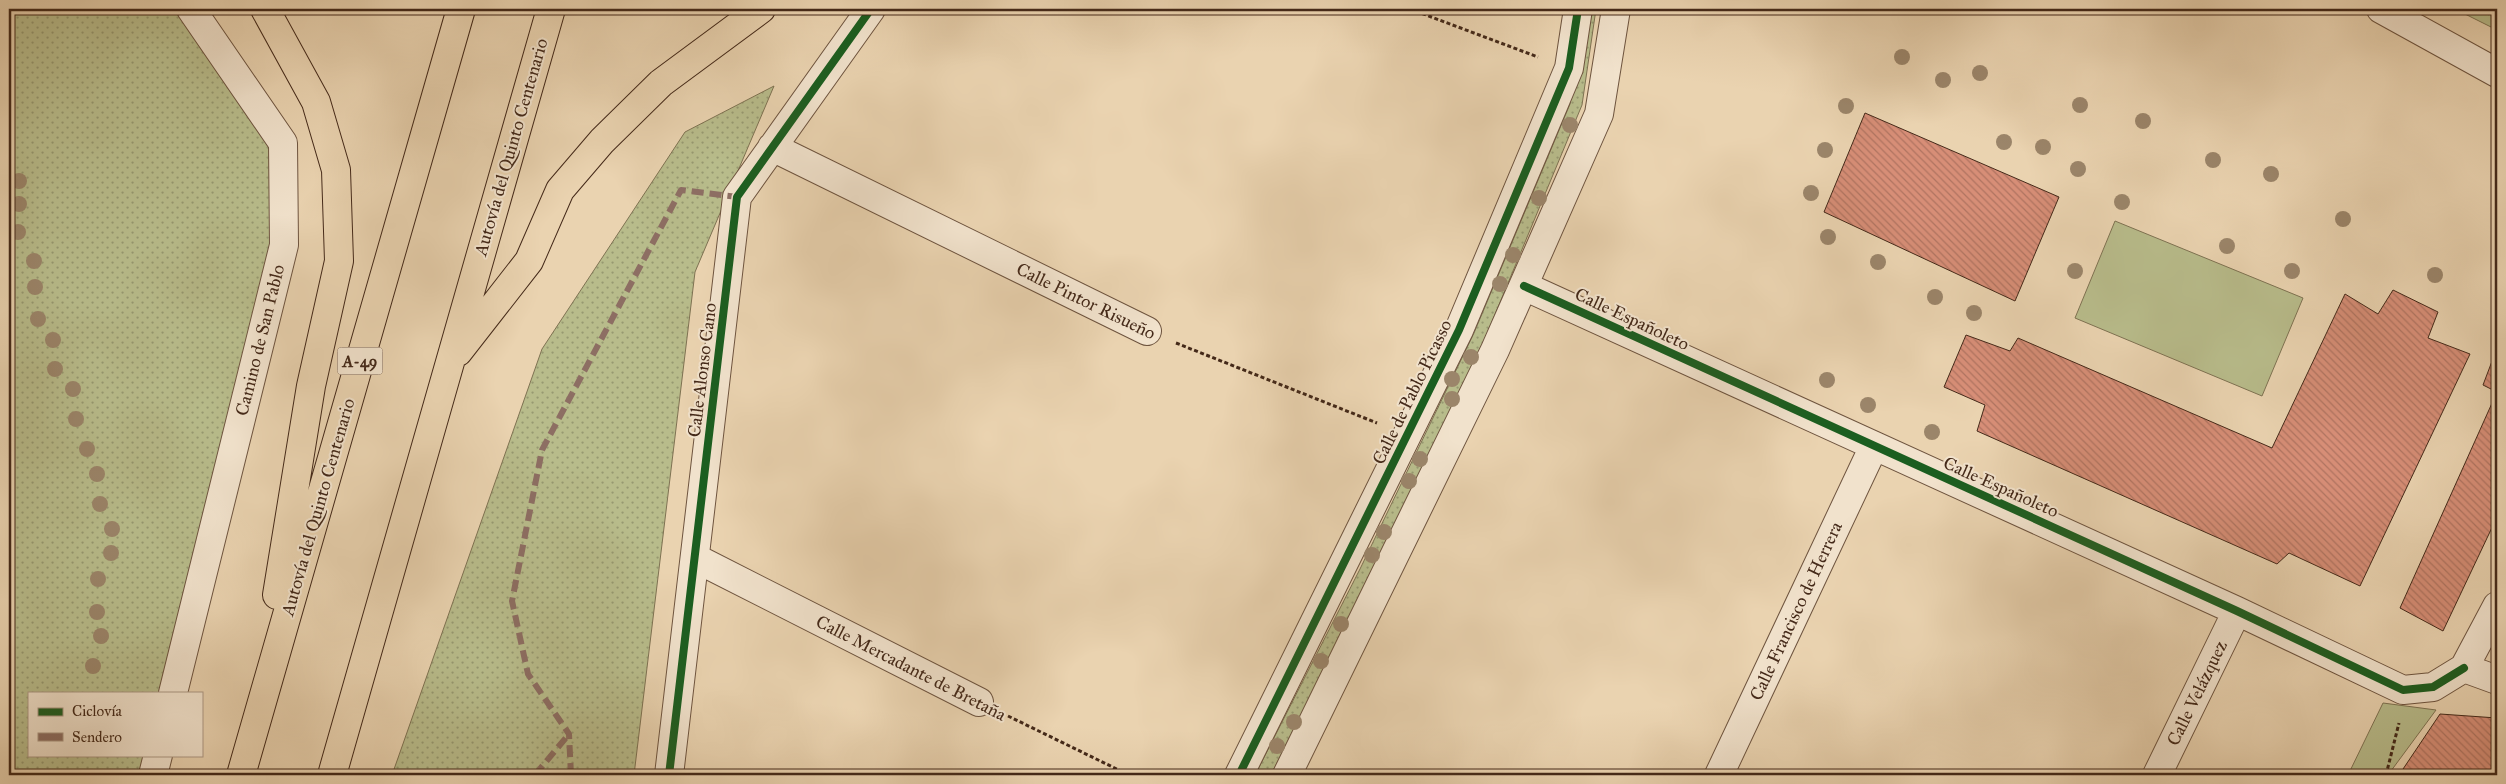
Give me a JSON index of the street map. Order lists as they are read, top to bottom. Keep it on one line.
{"streets":{"highway":["Autovía del Quinto Centenario","A-49"],"street":["Calle Pintor Risueño","Calle Españoleto","Camino de San Pablo","Calle Alonso Cano","Calle de Pablo Picasso","Calle Francisco de Herrera","Calle Mercadante de Bretaña","Calle Velázquez"]},"crossings":[["Calle Pintor Risueño","Calle Alonso Cano"],["Calle Pintor Risueño","Calle de Pablo Picasso"],["Calle Españoleto","Calle Francisco de Herrera"],["Calle Españoleto","Calle Velázquez"],["Calle Alonso Cano","Calle Mercadante de Bretaña"]],"legend":["Ciclovía","Sendero"]}
